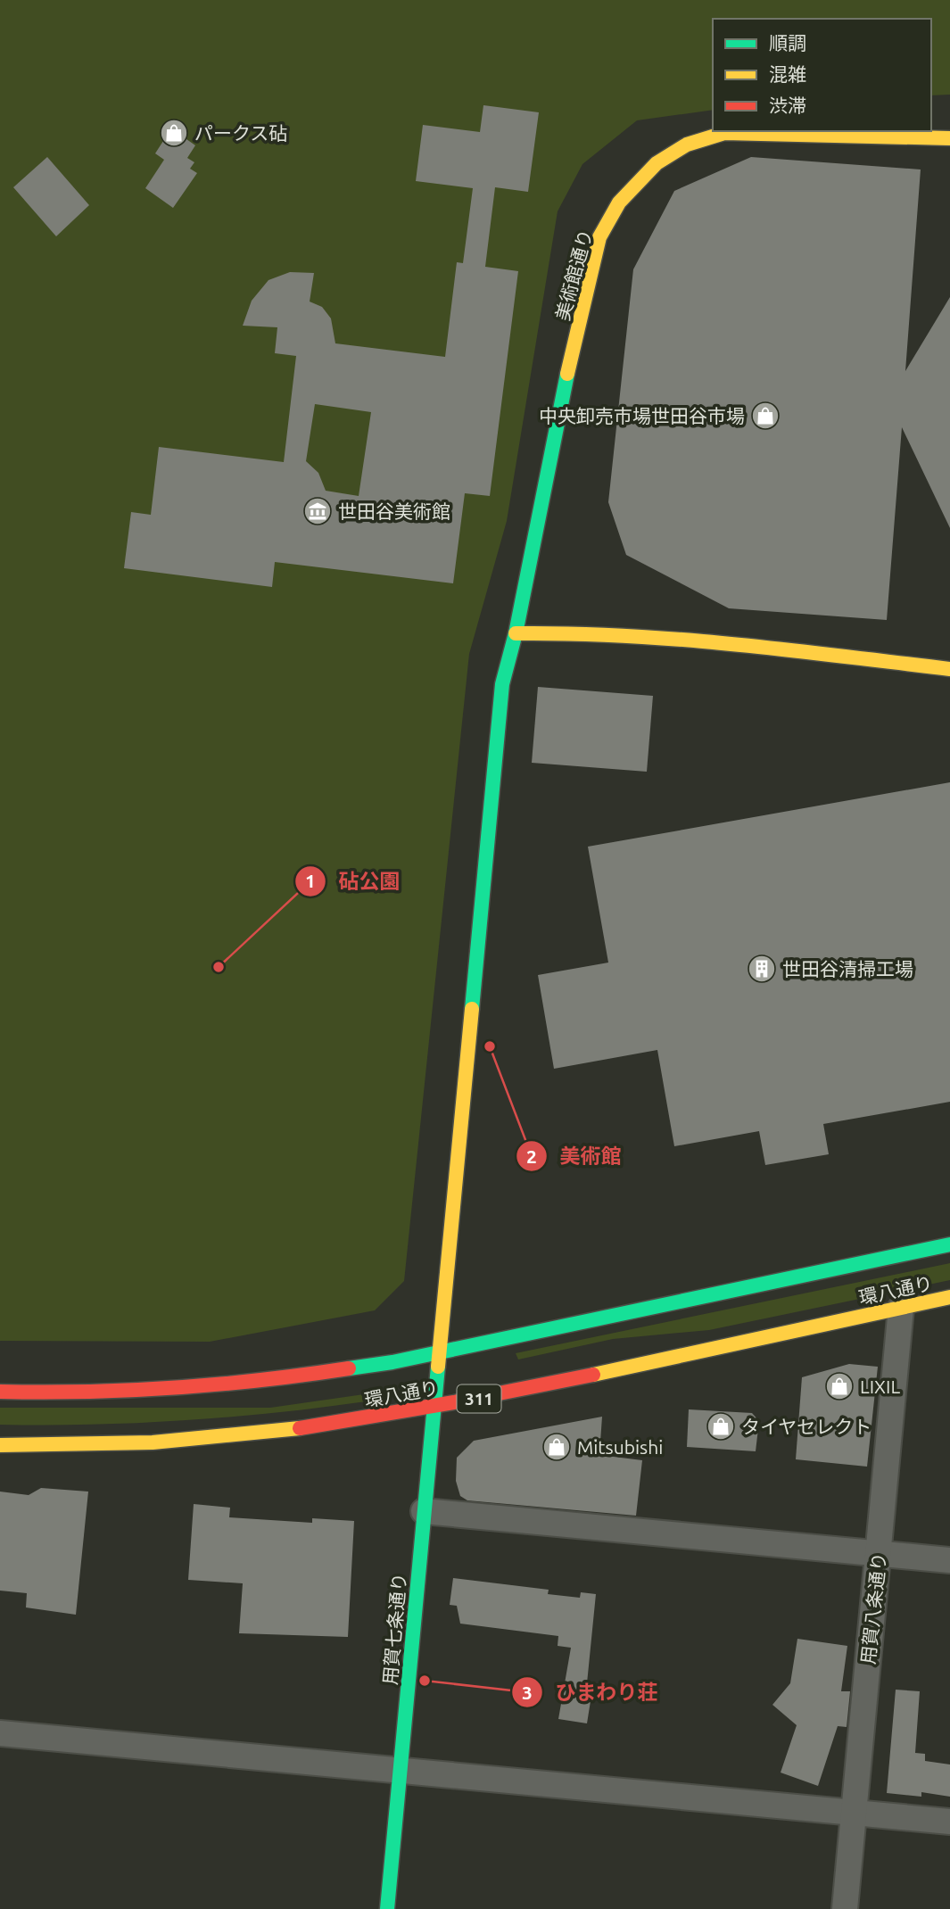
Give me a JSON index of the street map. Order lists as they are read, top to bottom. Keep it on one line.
{"streets":{"street":["美術館通り","環八通り","311","用賀八条通り","用賀七条通り"]},"crossings":[["美術館通り","環八通り"],["美術館通り","用賀七条通り"],["環八通り","用賀八条通り"],["環八通り","用賀七条通り"]],"places":{"shop":["パークス砧","中央卸売市場世田谷市場","LIXIL","タイヤセレクト","Mitsubishi"],"museum":["世田谷美術館"],"other":["砧公園","美術館","ひまわり荘"],"building":["世田谷清掃工場"]},"legend":["順調","混雑","渋滞"]}
